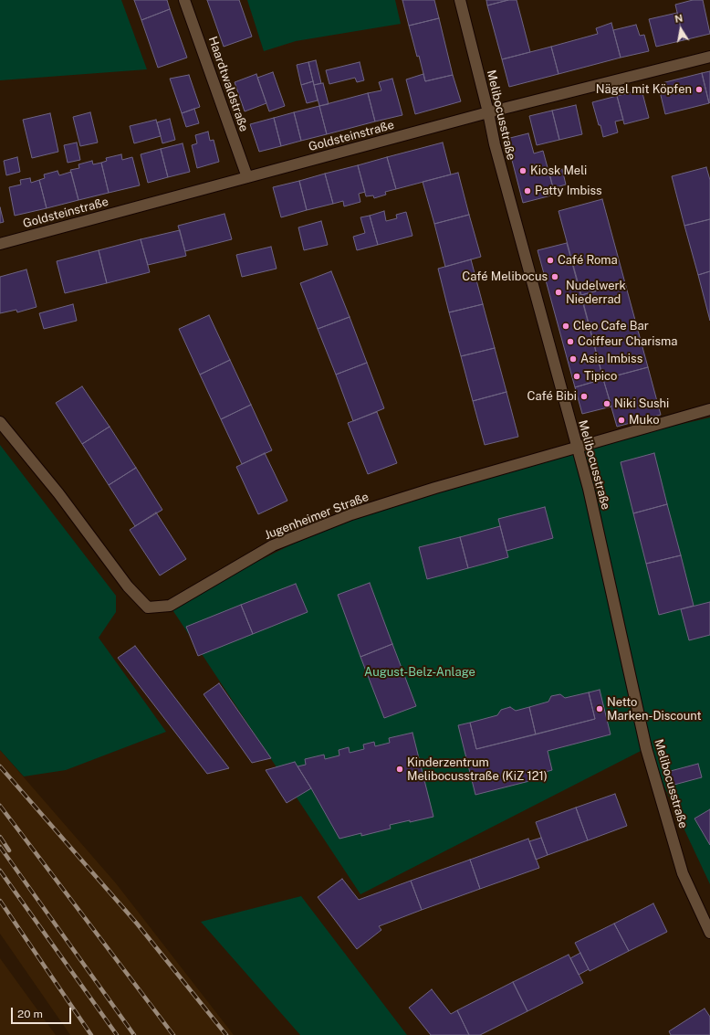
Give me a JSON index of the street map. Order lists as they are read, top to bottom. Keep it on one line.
{"streets":{"street":["Haardtwaldstraße","Melibocusstraße","Goldsteinstraße","Jugenheimer Straße"]},"crossings":[["Haardtwaldstraße","Goldsteinstraße"],["Melibocusstraße","Goldsteinstraße"],["Melibocusstraße","Jugenheimer Straße"]],"parks":["August-Belz-Anlage"],"places":["Nägel mit Köpfen","Kiosk Meli","Patty Imbiss","Café Roma","Café Melibocus","Nudelwerk Niederrad","Cleo Cafe Bar","Coiffeur Charisma","Asia Imbiss","Tipico","Café Bibi","Niki Sushi","Muko","Netto Marken-Discount","Kinderzentrum Melibocusstraße (KiZ 121)"],"scale_bar":"20 m","north":"top"}
